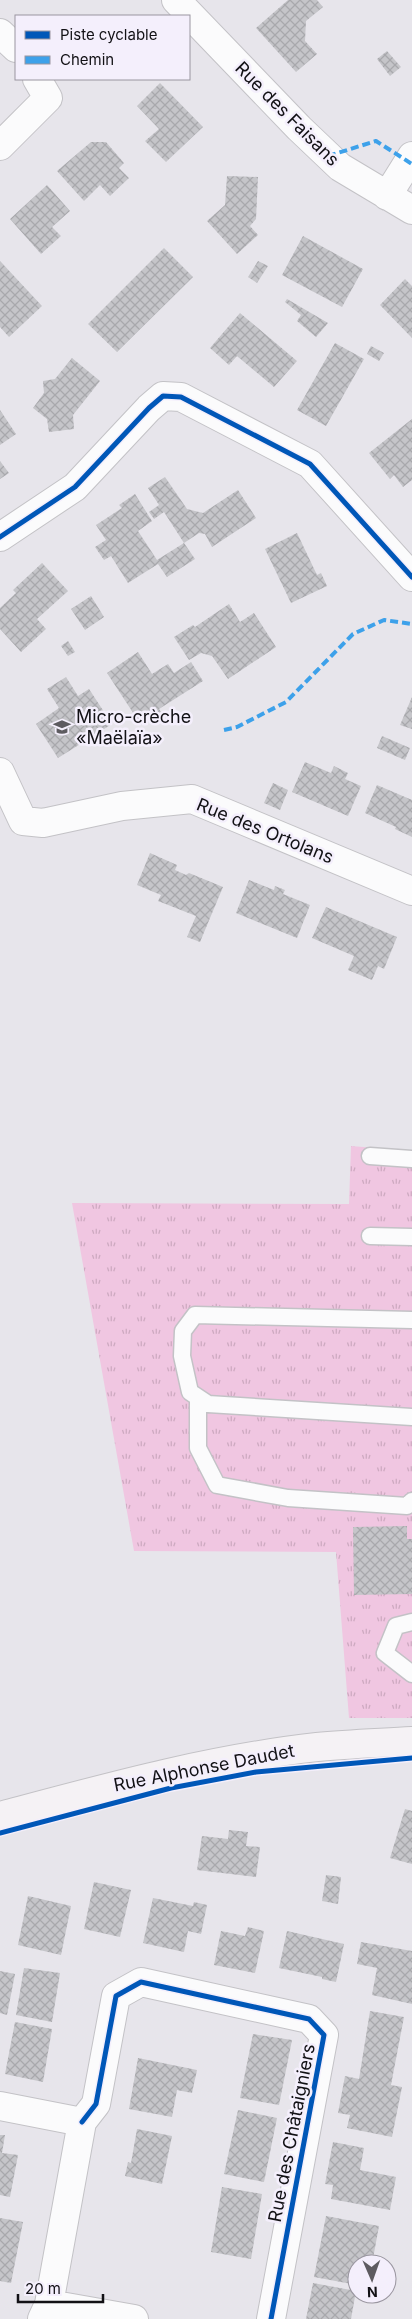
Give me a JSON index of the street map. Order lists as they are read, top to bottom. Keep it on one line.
{"streets":{"street":["Rue des Faisans","Rue des Ortolans","Rue Alphonse Daudet","Rue des Châtaigniers"]},"places":{"school or university":["Micro-crèche «Maëlaïa»"]},"legend":["Piste cyclable","Chemin"],"scale_bar":"20 m","north":"bottom"}
